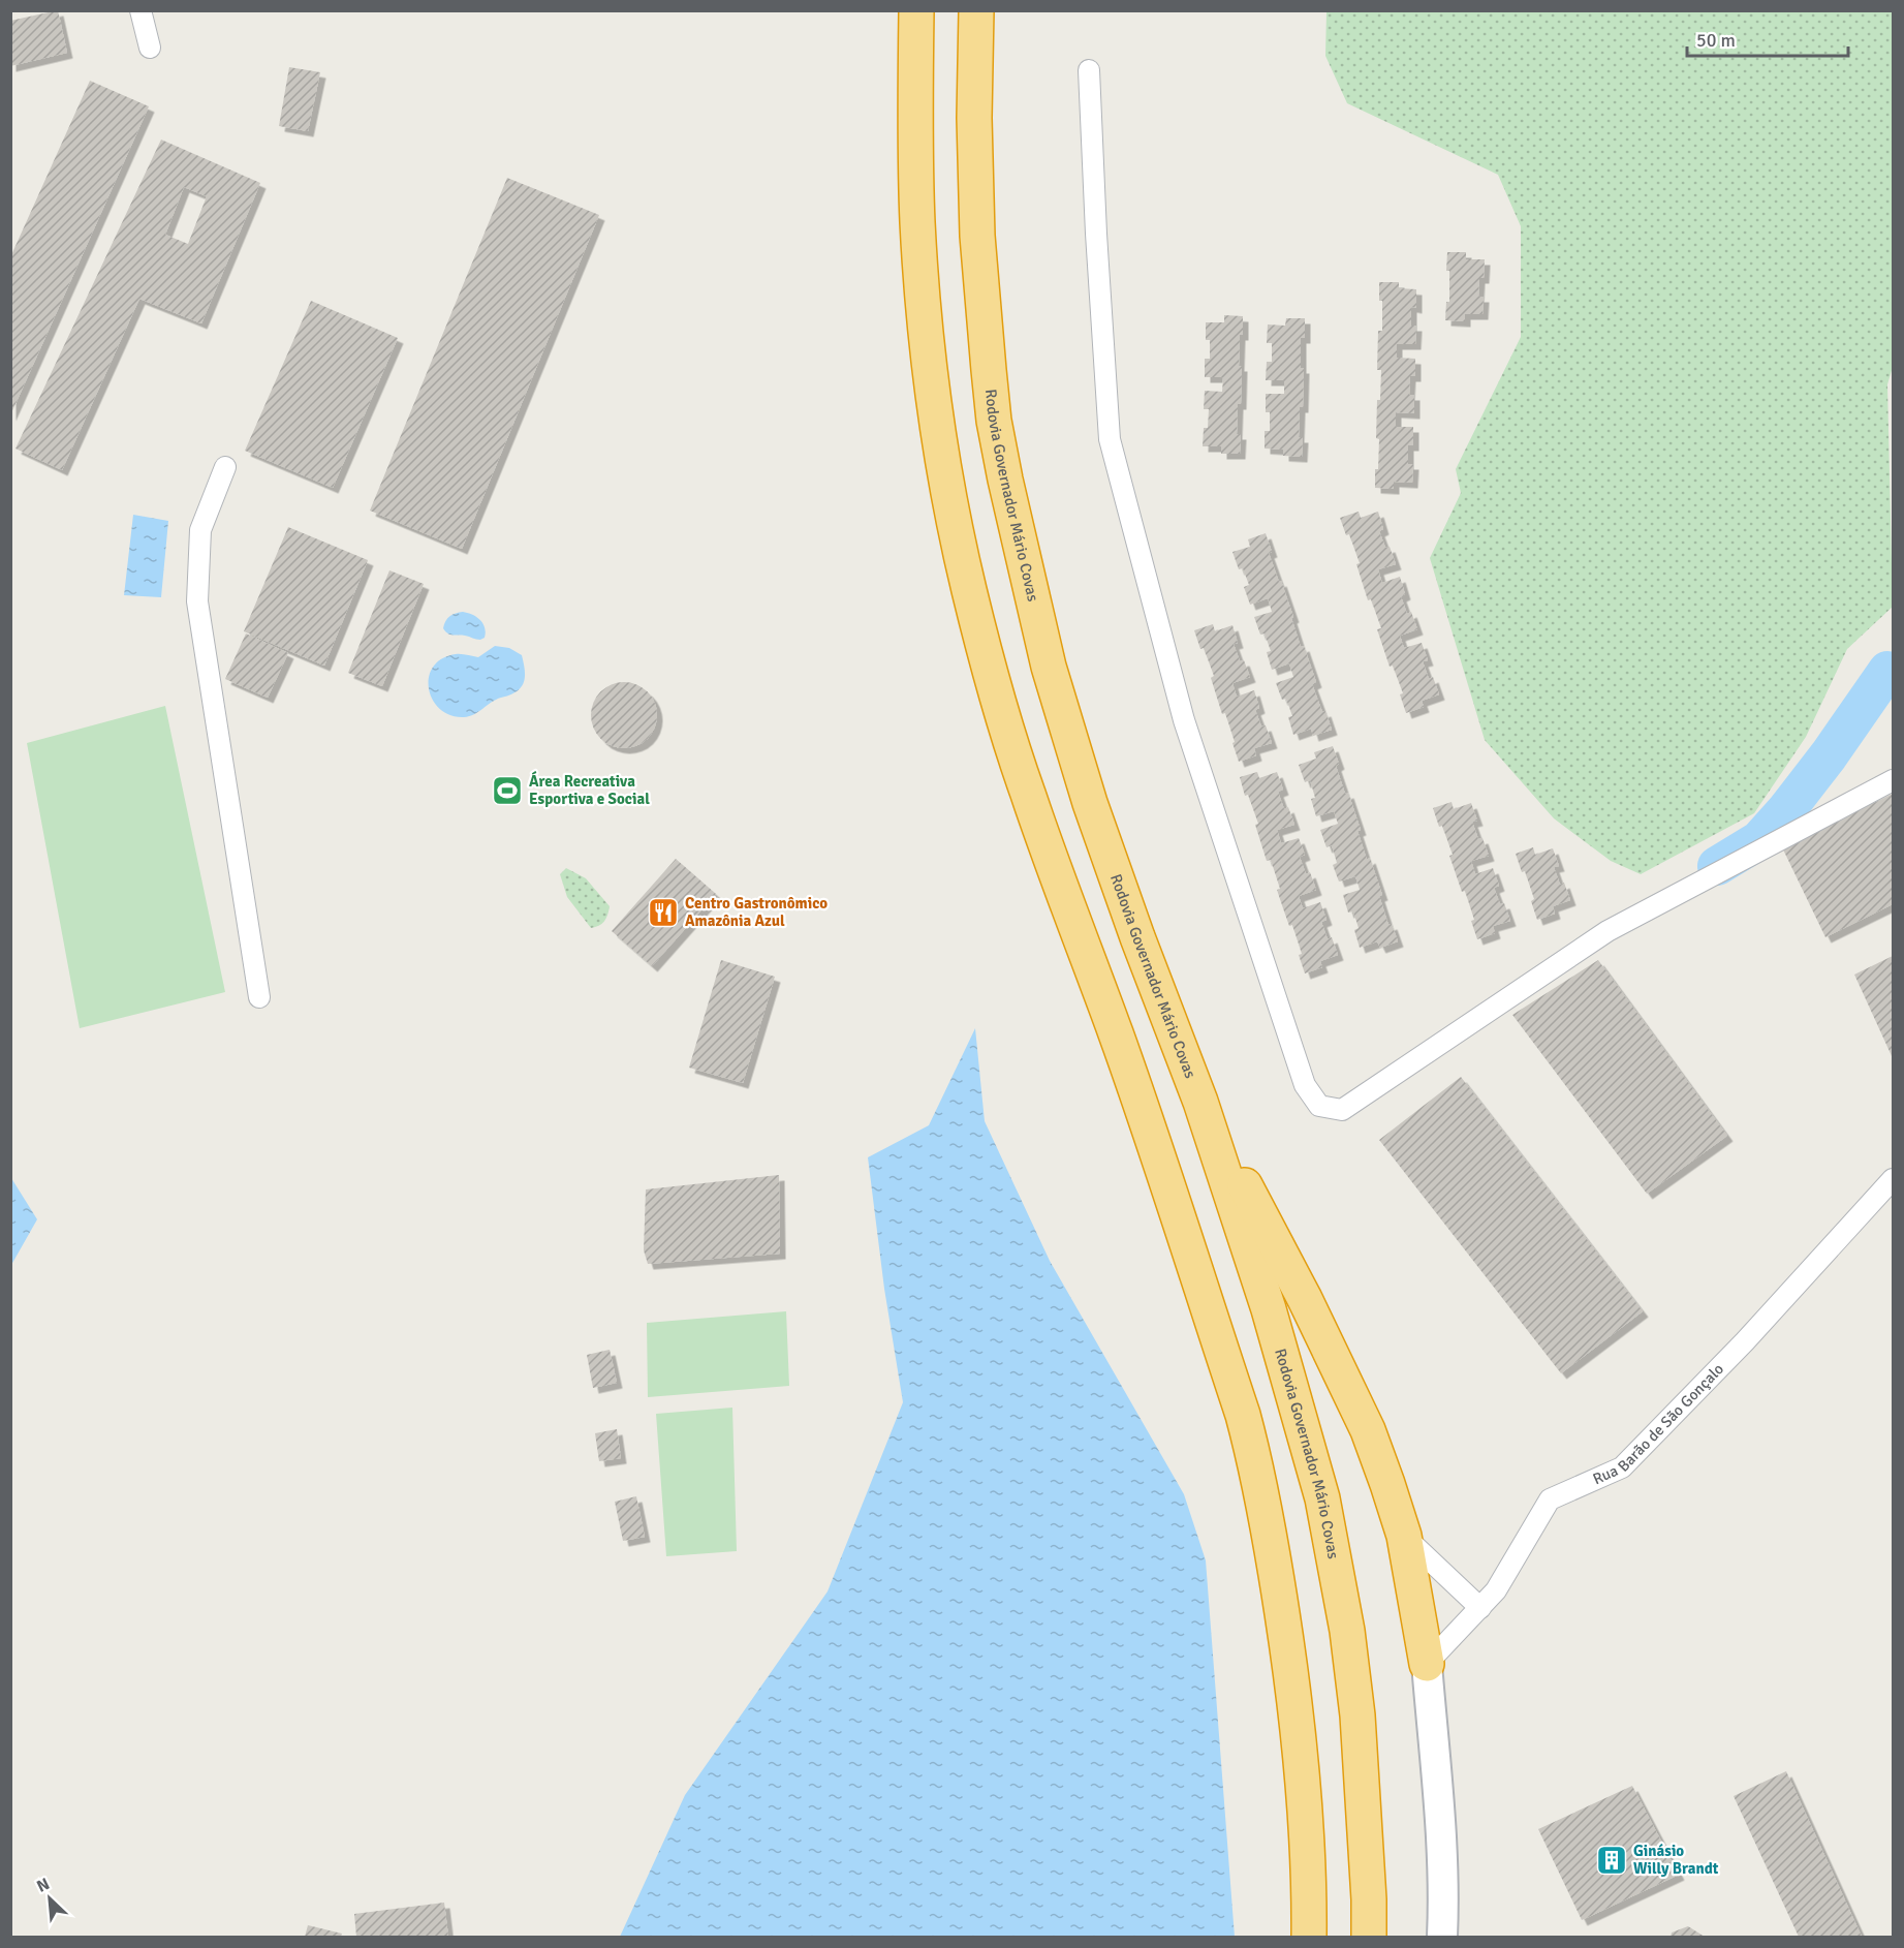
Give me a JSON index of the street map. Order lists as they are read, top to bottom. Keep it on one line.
{"streets":{"highway":["Rodovia Governador Mário Covas"],"street":["Rua Barão de São Gonçalo"]},"places":{"sports":["Área Recreativa Esportiva e Social"],"restaurant":["Centro Gastronômico Amazônia Azul"],"building":["Ginásio Willy Brandt"]},"scale_bar":"50 m","north":"top left"}
